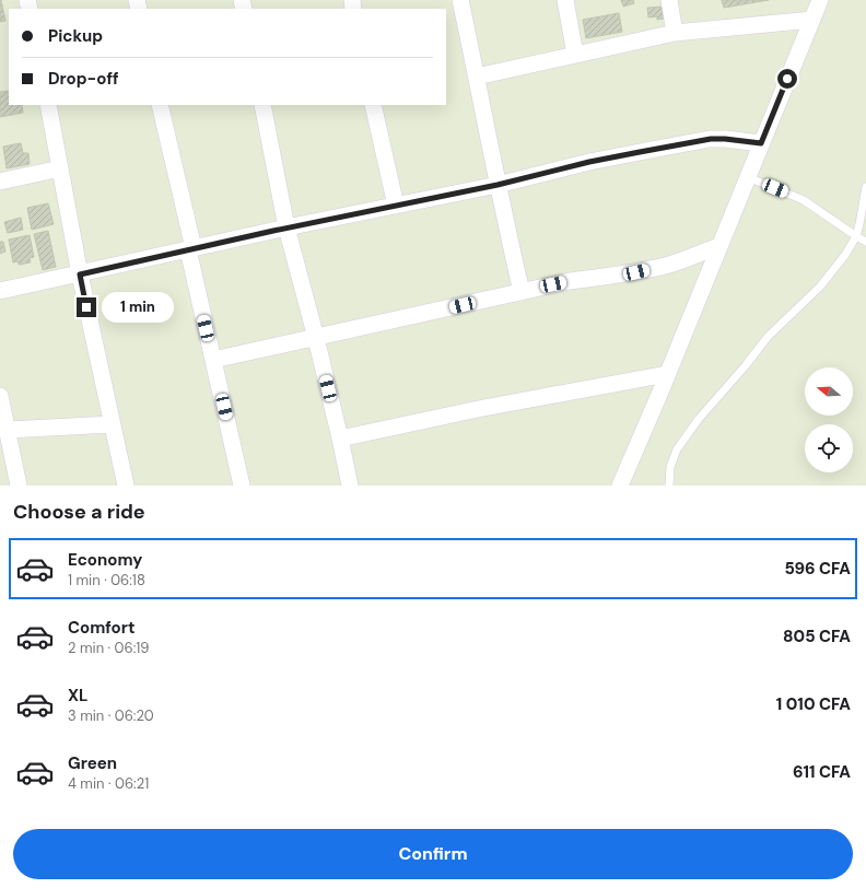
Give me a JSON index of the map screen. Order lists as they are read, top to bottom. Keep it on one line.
{"north":"left","page":{"banner":["Pickup","Drop-off"],"bubble":"1 min","heading":"Choose a ride","list":[{"name":"Economy","note":"1 min · 06:18","value":"596 CFA"},{"name":"Comfort","note":"2 min · 06:19","value":"805 CFA"},{"name":"XL","note":"3 min · 06:20","value":"1 010 CFA"},{"name":"Green","note":"4 min · 06:21","value":"611 CFA"}],"buttons":"Confirm"}}
